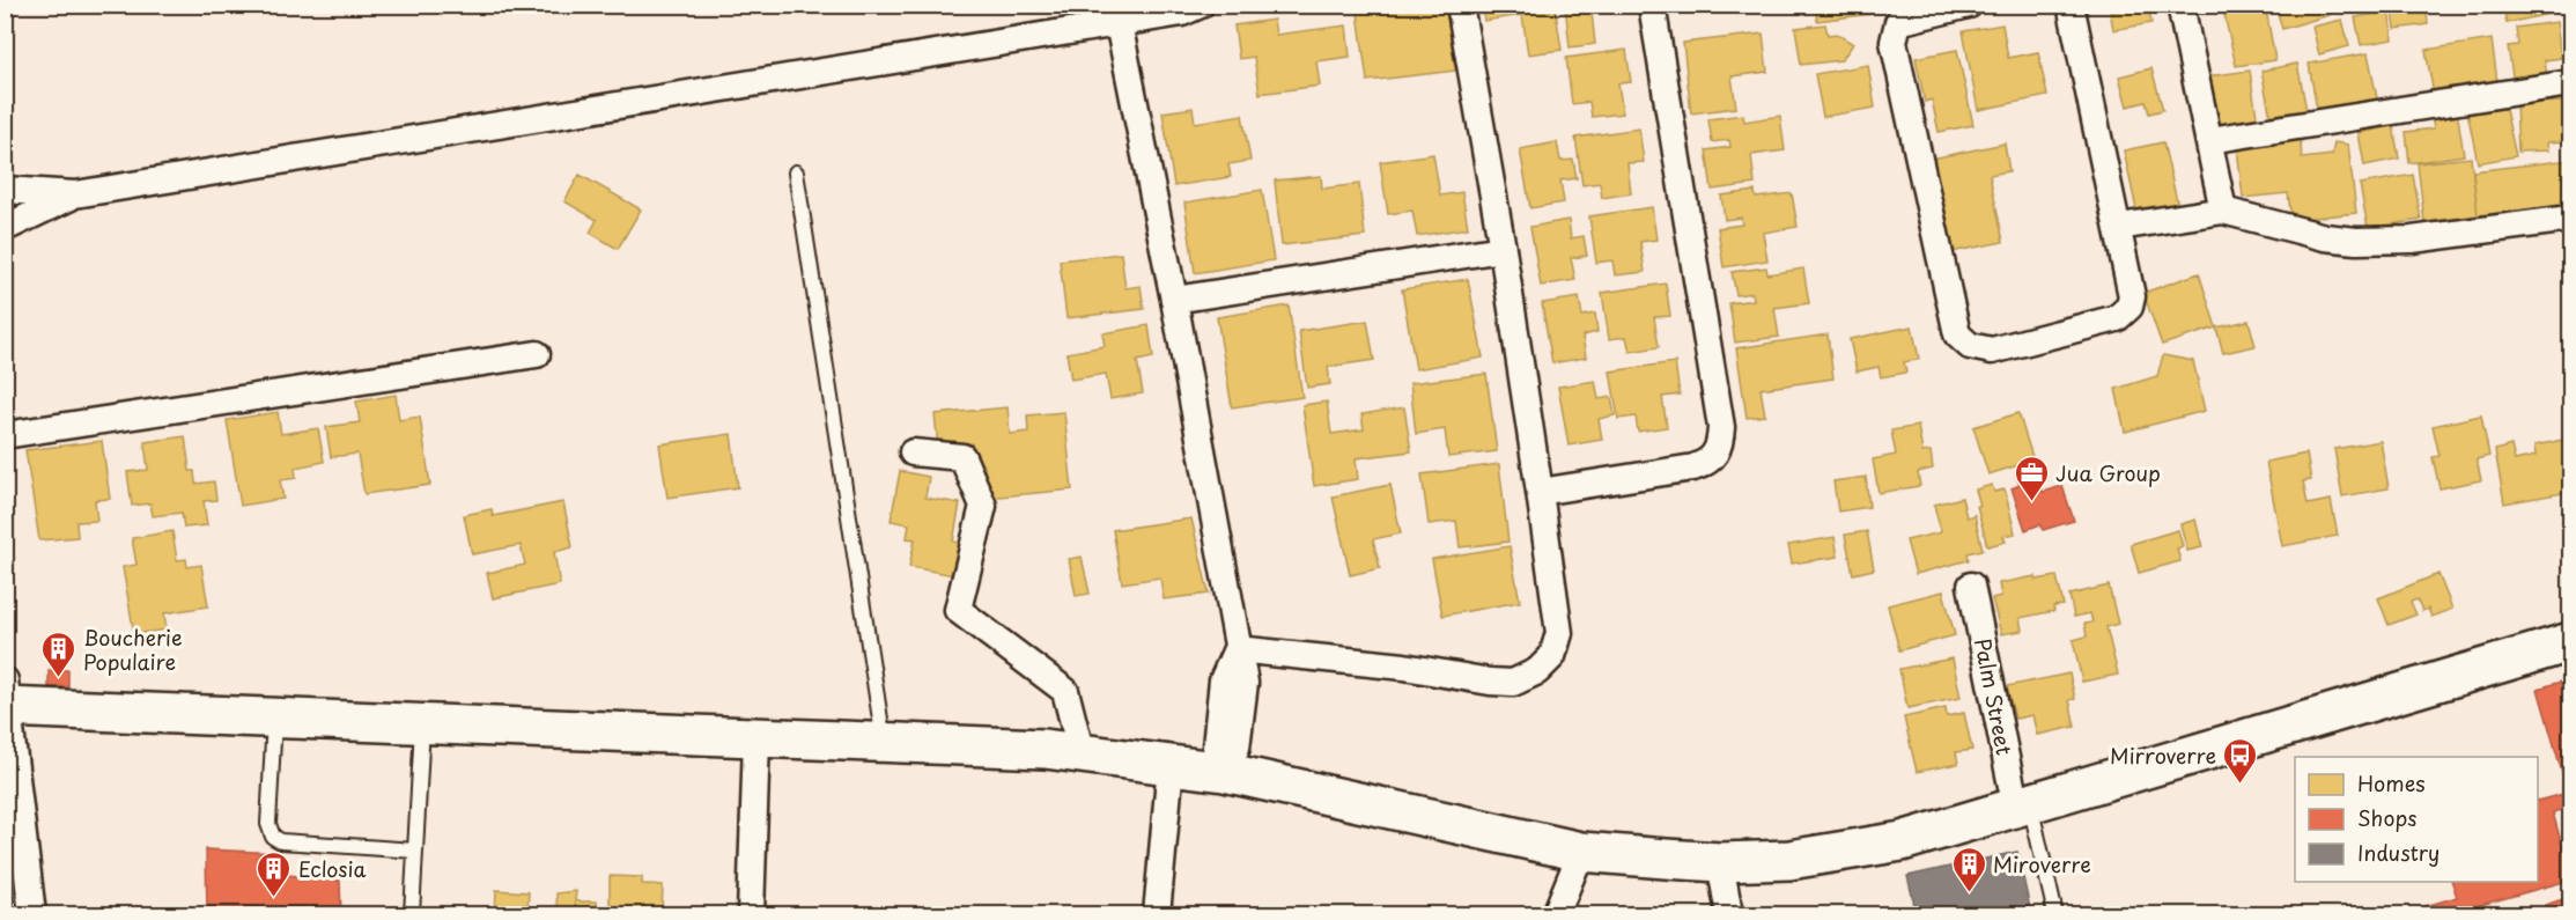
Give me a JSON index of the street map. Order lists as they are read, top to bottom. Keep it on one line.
{"streets":{"street":["Palm Street"]},"places":{"office":["Jua Group"],"building":["Boucherie Populaire","Miroverre","Eclosia"],"bus stop":["Mirroverre"]},"legend":["Homes","Shops","Industry"]}
